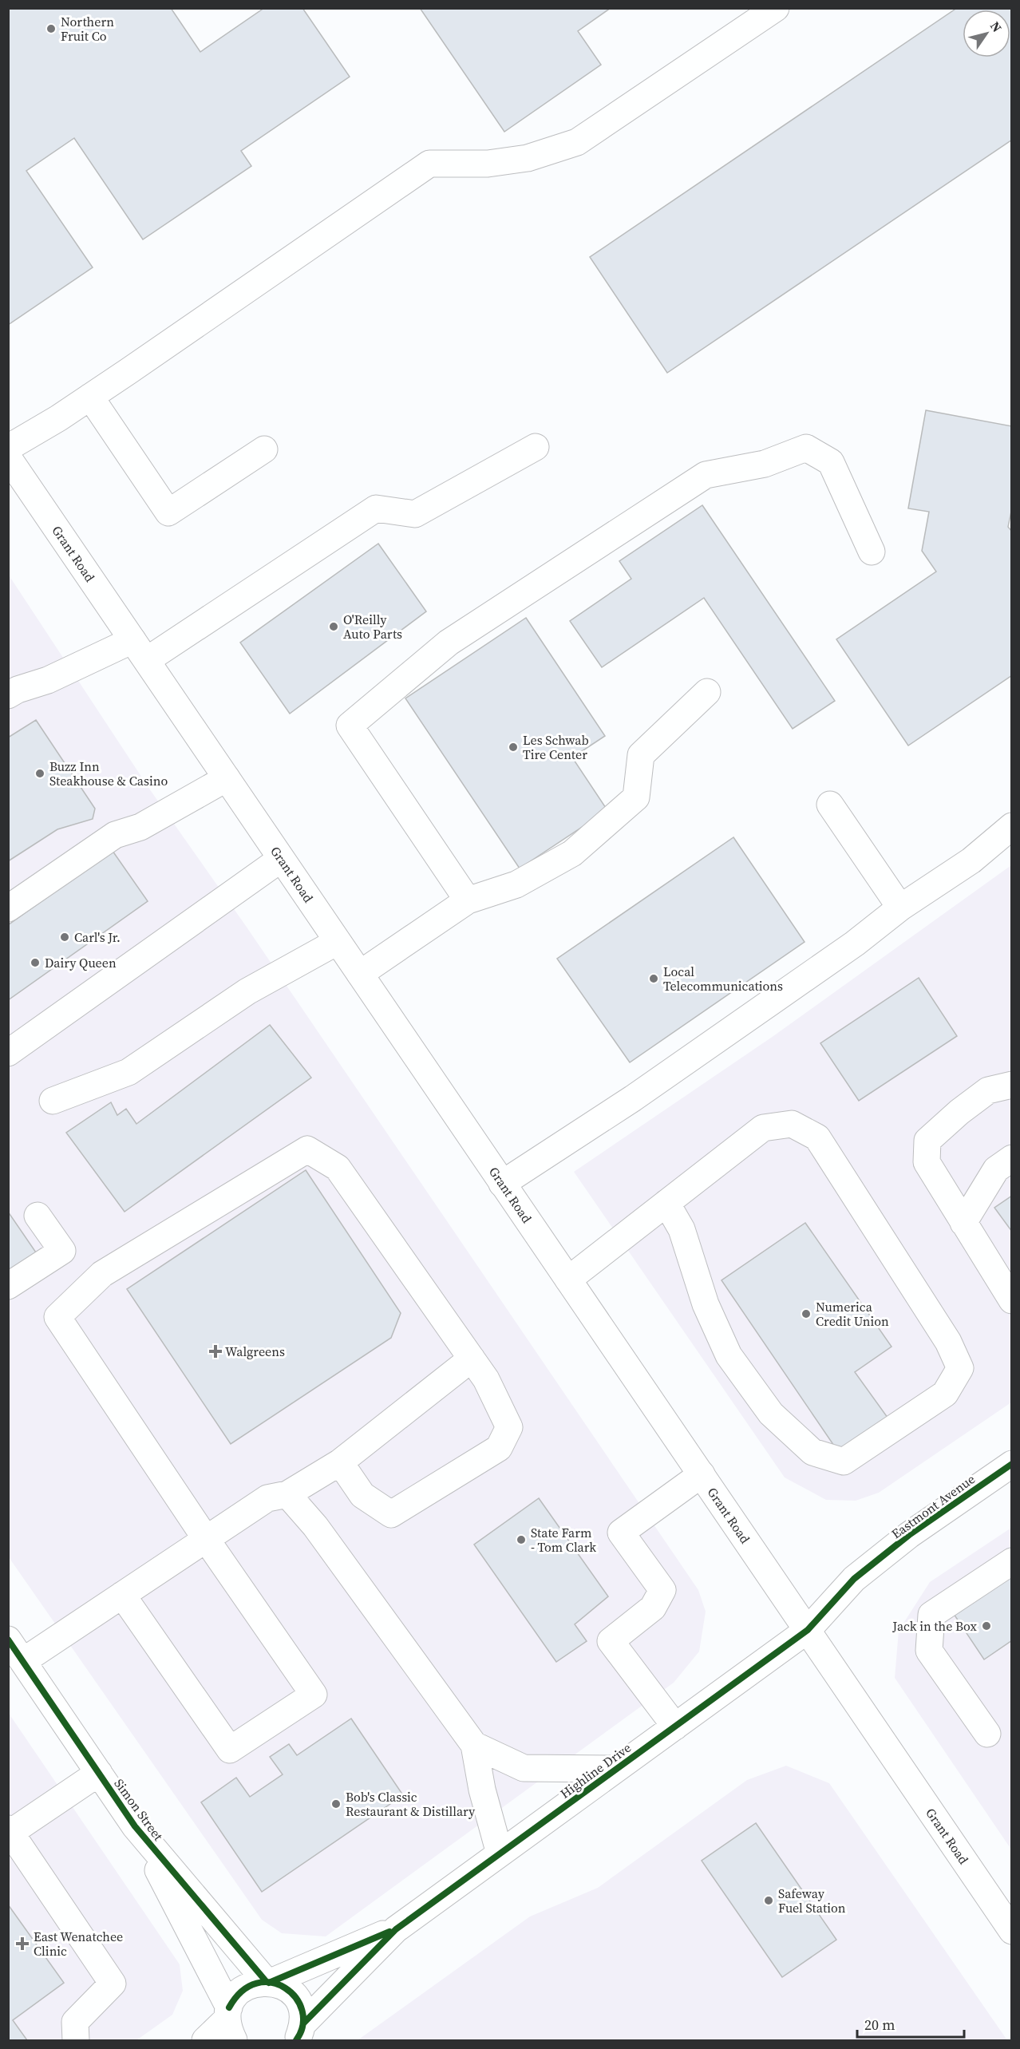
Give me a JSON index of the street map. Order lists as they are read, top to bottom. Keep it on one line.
{"streets":{"main road":["Grant Road","Eastmont Avenue","Highline Drive","Simon Street"]},"crossings":[["Grant Road","Eastmont Avenue"],["Grant Road","Highline Drive"],["Eastmont Avenue","Highline Drive"],["Highline Drive","Simon Street"]],"places":{"other":["Northern Fruit Co","O'Reilly Auto Parts","Les Schwab Tire Center","Buzz Inn Steakhouse & Casino","Carl's Jr.","Dairy Queen","Local Telecommunications","Numerica Credit Union","State Farm - Tom Clark","Jack in the Box","Bob's Classic Restaurant & Distillary","Safeway Fuel Station"],"health":["Walgreens","East Wenatchee Clinic"]},"scale_bar":"20 m","north":"top right"}
